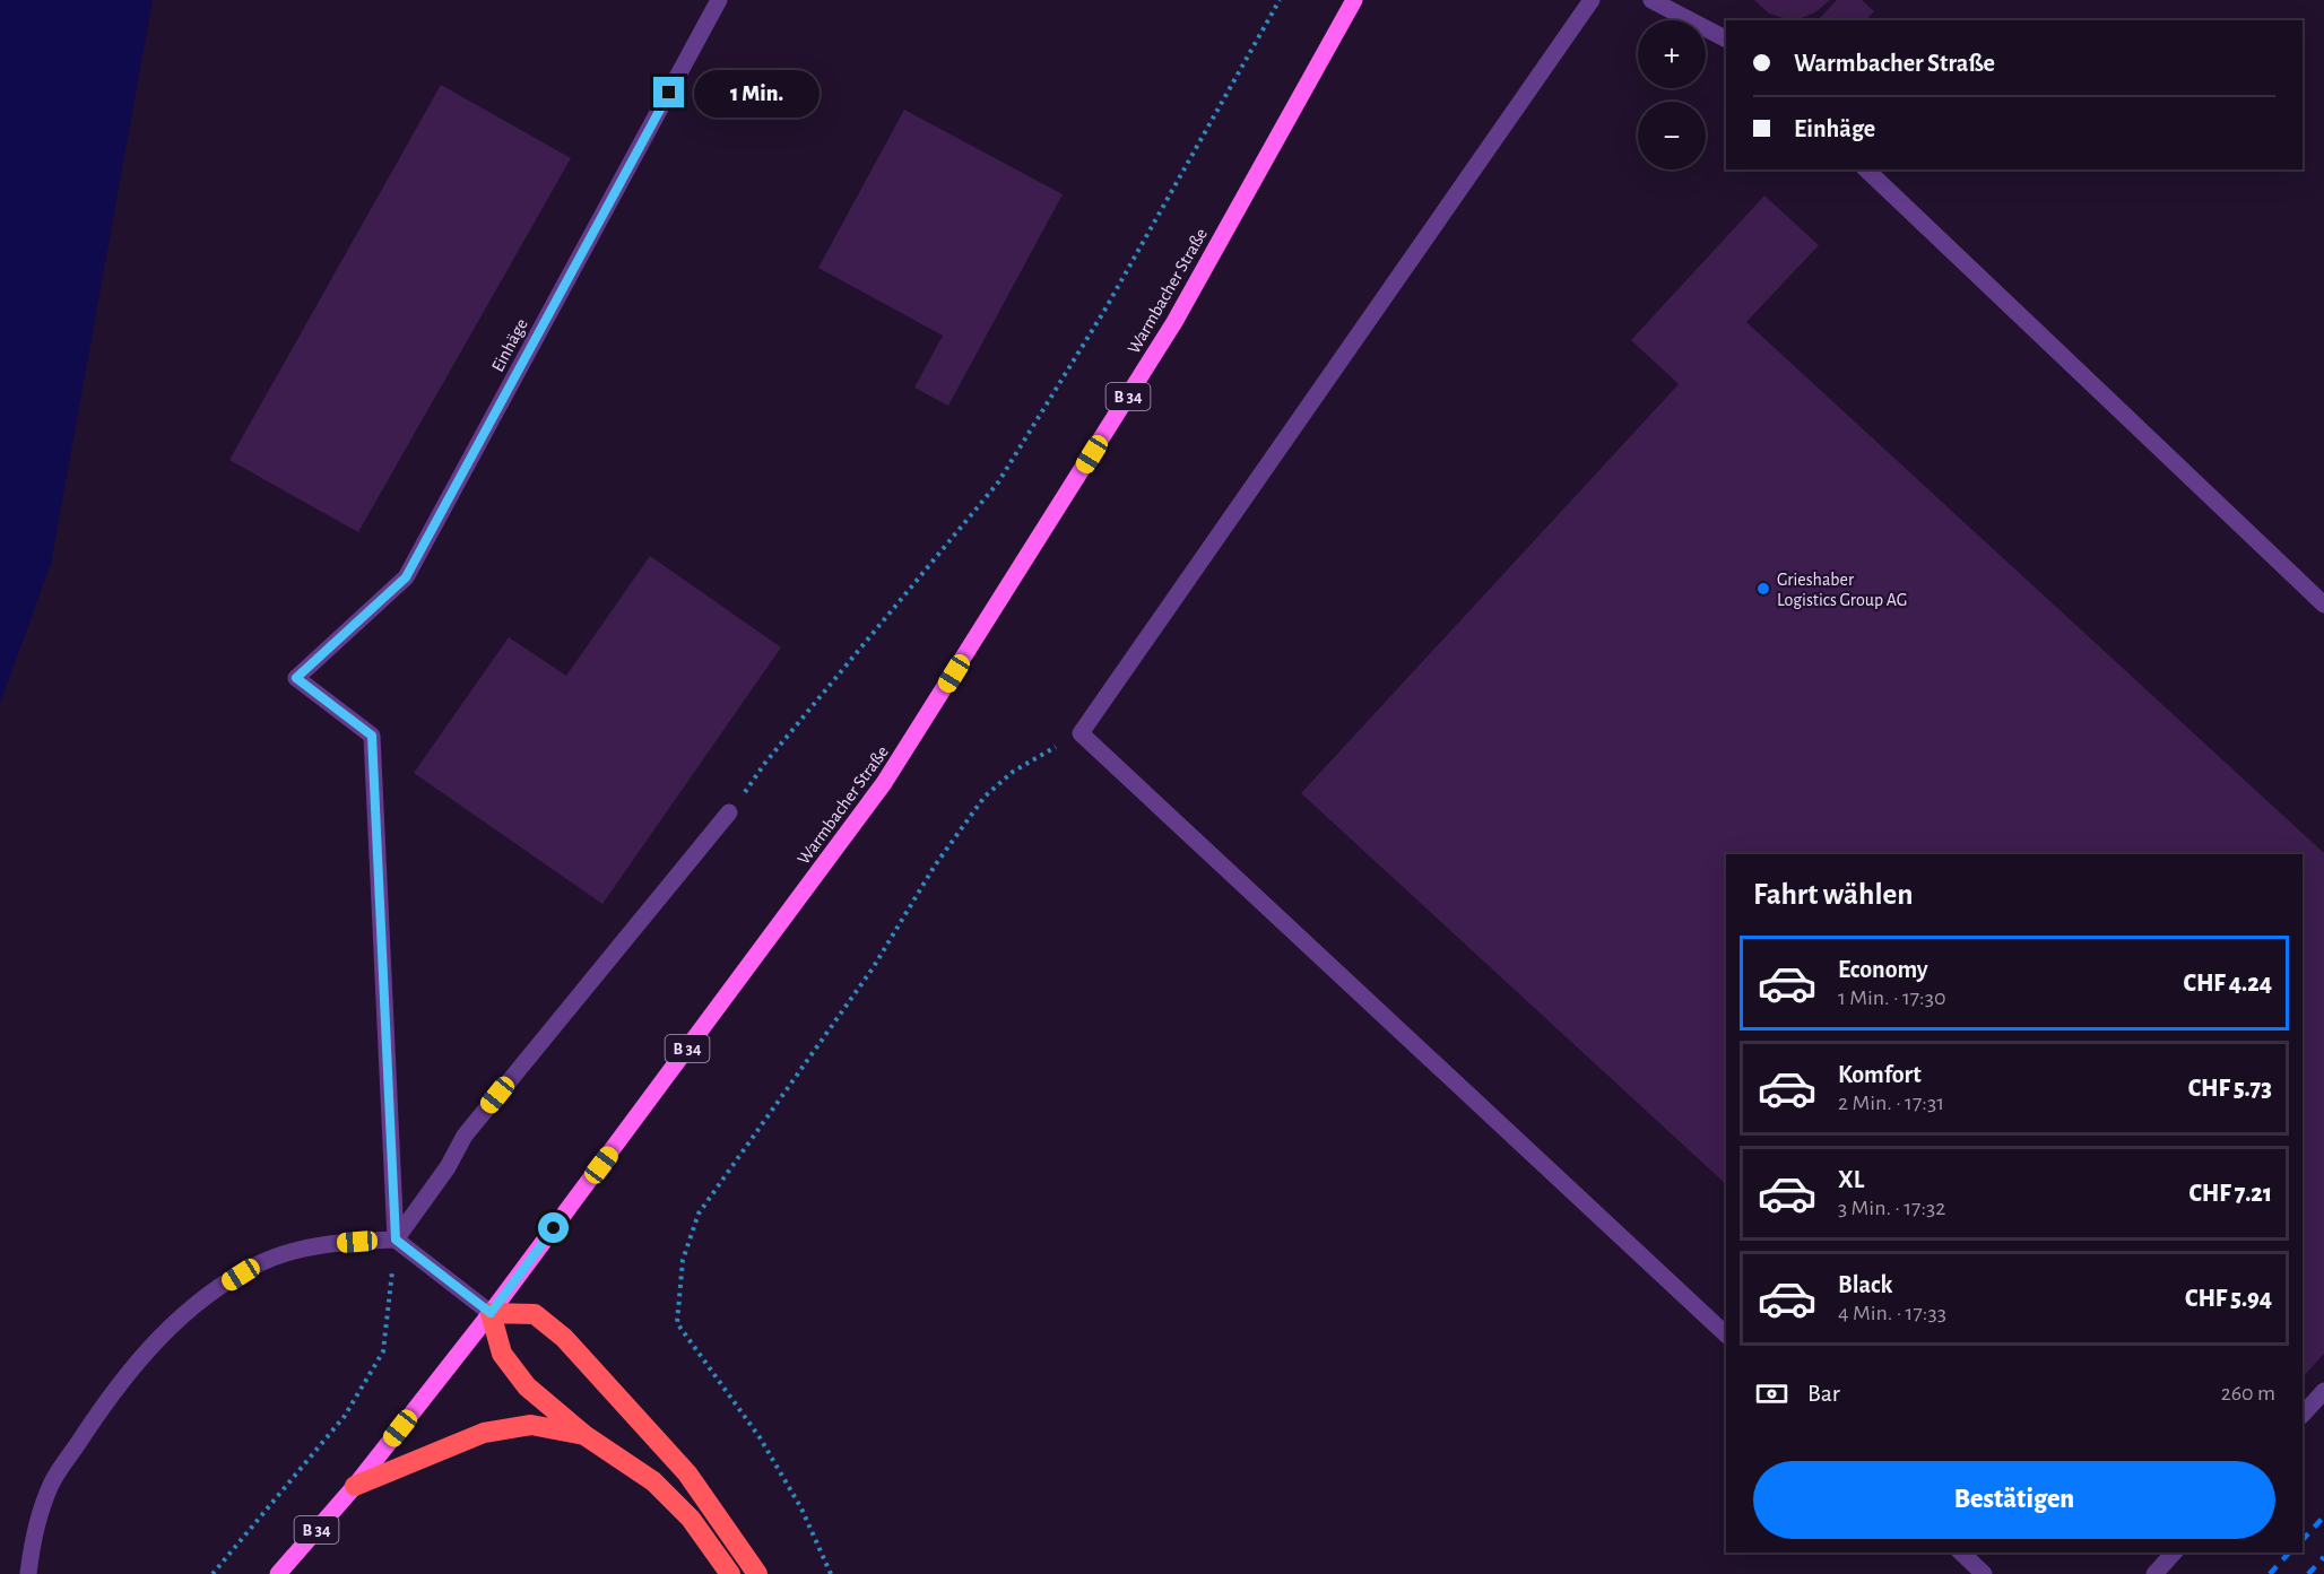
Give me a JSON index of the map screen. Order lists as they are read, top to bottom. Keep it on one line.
{"streets":{"main road":["Warmbacher Straße","B 34"],"street":["Einhäge"]},"places":["Grieshaber Logistics Group AG"],"page":{"map_buttons":["+","−"],"banner":["Warmbacher Straße","Einhäge"],"bubble":"1 Min.","heading":"Fahrt wählen","list":[{"name":"Economy","note":"1 Min. · 17:30","value":"CHF 4.24"},{"name":"Komfort","note":"2 Min. · 17:31","value":"CHF 5.73"},{"name":"XL","note":"3 Min. · 17:32","value":"CHF 7.21"},{"name":"Black","note":"4 Min. · 17:33","value":"CHF 5.94"}],"pay":["Bar","260 m"],"buttons":"Bestätigen"}}
